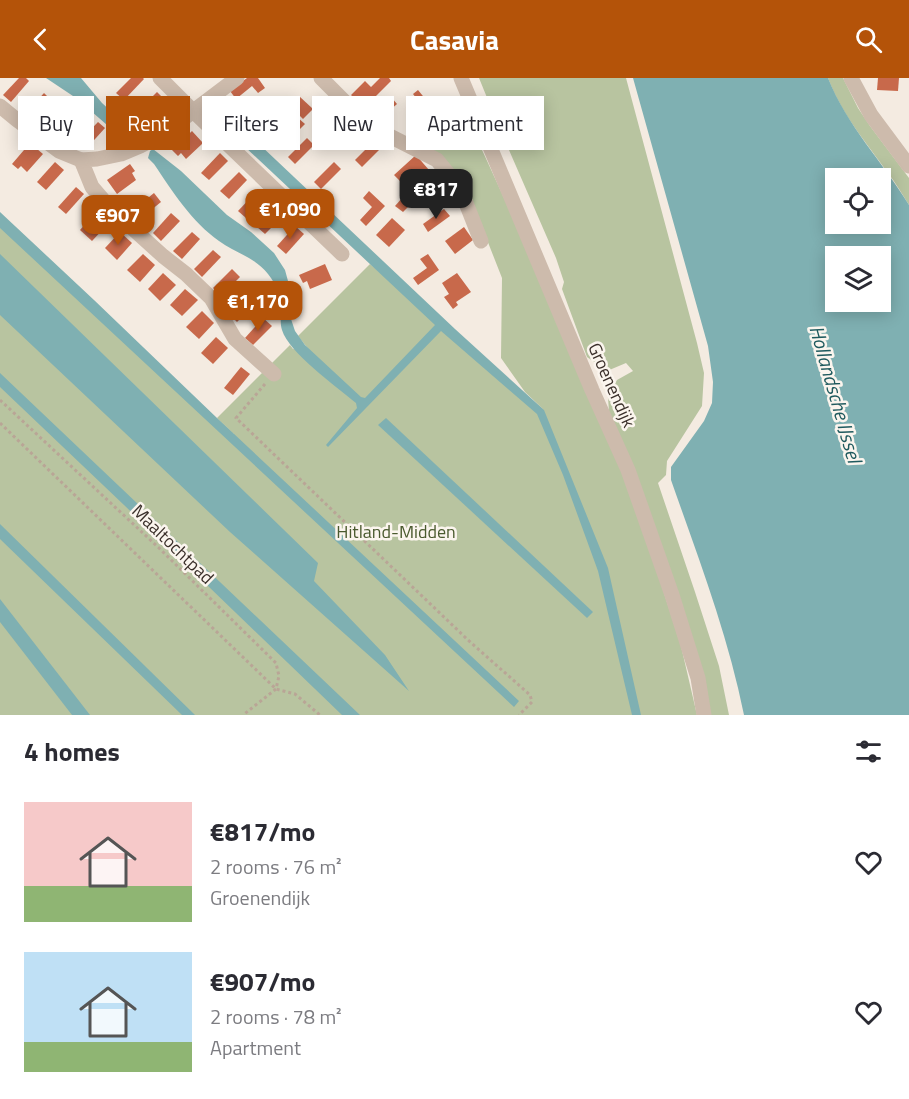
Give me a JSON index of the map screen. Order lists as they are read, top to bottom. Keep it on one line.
{"streets":{"street":["Groenendijk"],"path":["Maaltochtpad"]},"water":["Hollandsche IJssel"],"parks":["Hitland-Midden"],"page":{"header":"Casavia","chip":["Buy","Rent","Filters","New","Apartment"],"price":["€817","€1,090","€907","€1,170"],"heading":"4 homes","list":[{"name":"€817/mo","note":"2 rooms · 76 m² · Groenendijk"},{"name":"€907/mo","note":"2 rooms · 78 m² · Apartment"}]}}
